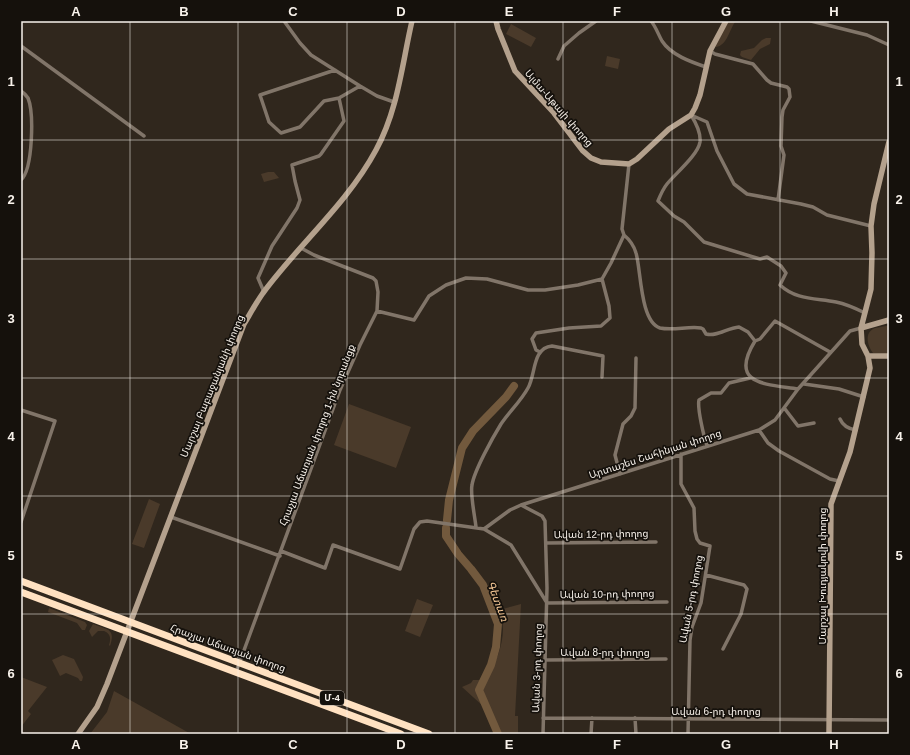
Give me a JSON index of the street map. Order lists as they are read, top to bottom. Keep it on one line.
{"streets":{"highway":["Հրաչյա Աճառյան փողոց","Մ-4"],"street":["Ալմա-Աթայի փողոց","Մարշալ Բաբաջանյանի փողոց","Հրաչյա Աճառյան փողոց 1-ին նրբանցք","Արտաշես Շահինյան փողոց","Ավան 12-րդ փողոց","Մարշալ Խուդյակովի փողոց","Ավան 10-րդ փողոց","Ավան 5-րդ փողոց","Ավան 8-րդ փողոց","Ավան 3-րդ փողոց","Ավան 6-րդ փողոց"]},"crossings":[["Մարշալ Բաբաջանյանի փողոց","Հրաչյա Աճառյան փողոց"],["Հրաչյա Աճառյան փողոց 1-ին նրբանցք","Հրաչյա Աճառյան փողոց"],["Արտաշես Շահինյան փողոց","Մարշալ Խուդյակովի փողոց"],["Արտաշես Շահինյան փողոց","Ավան 5-րդ փողոց"],["Արտաշես Շահինյան փողոց","Ավան 3-րդ փողոց"],["Ավան 12-րդ փողոց","Ավան 3-րդ փողոց"],["Մարշալ Խուդյակովի փողոց","Ավան 6-րդ փողոց"],["Ավան 10-րդ փողոց","Ավան 3-րդ փողոց"],["Ավան 5-րդ փողոց","Ավան 6-րդ փողոց"],["Ավան 8-րդ փողոց","Ավան 3-րդ փողոց"],["Ավան 3-րդ փողոց","Ավան 6-րդ փողոց"]],"water":["Գետառ"],"grid":{"columns":["A","B","C","D","E","F","G","H"],"rows":["1","2","3","4","5","6"]}}
